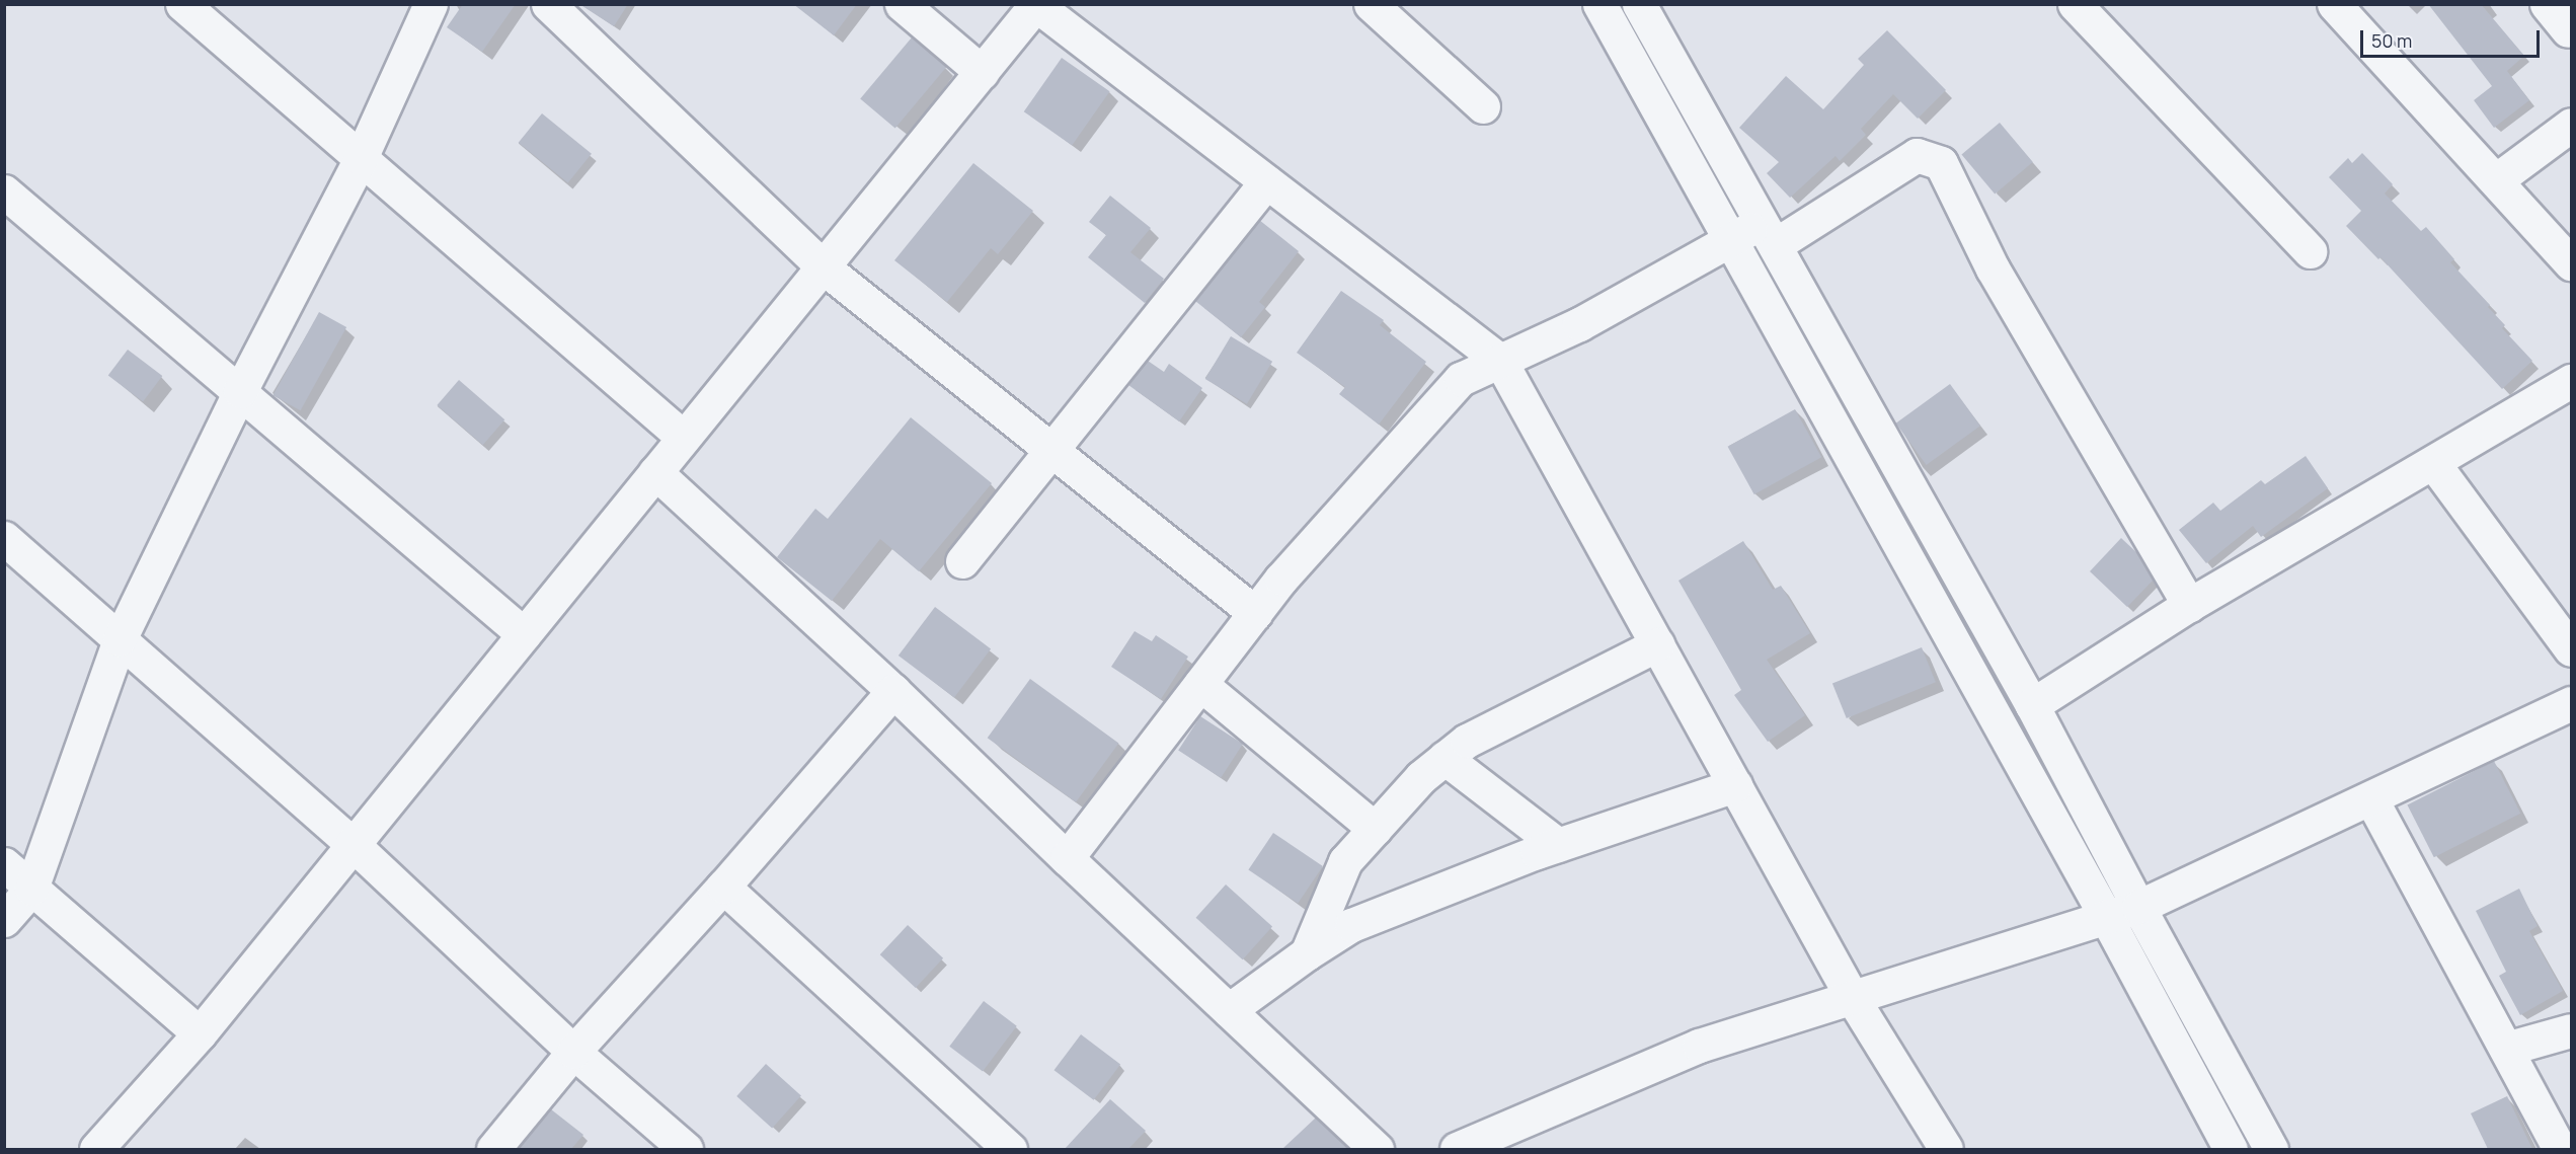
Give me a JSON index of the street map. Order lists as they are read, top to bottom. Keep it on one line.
{"scale_bar":"50 m"}
